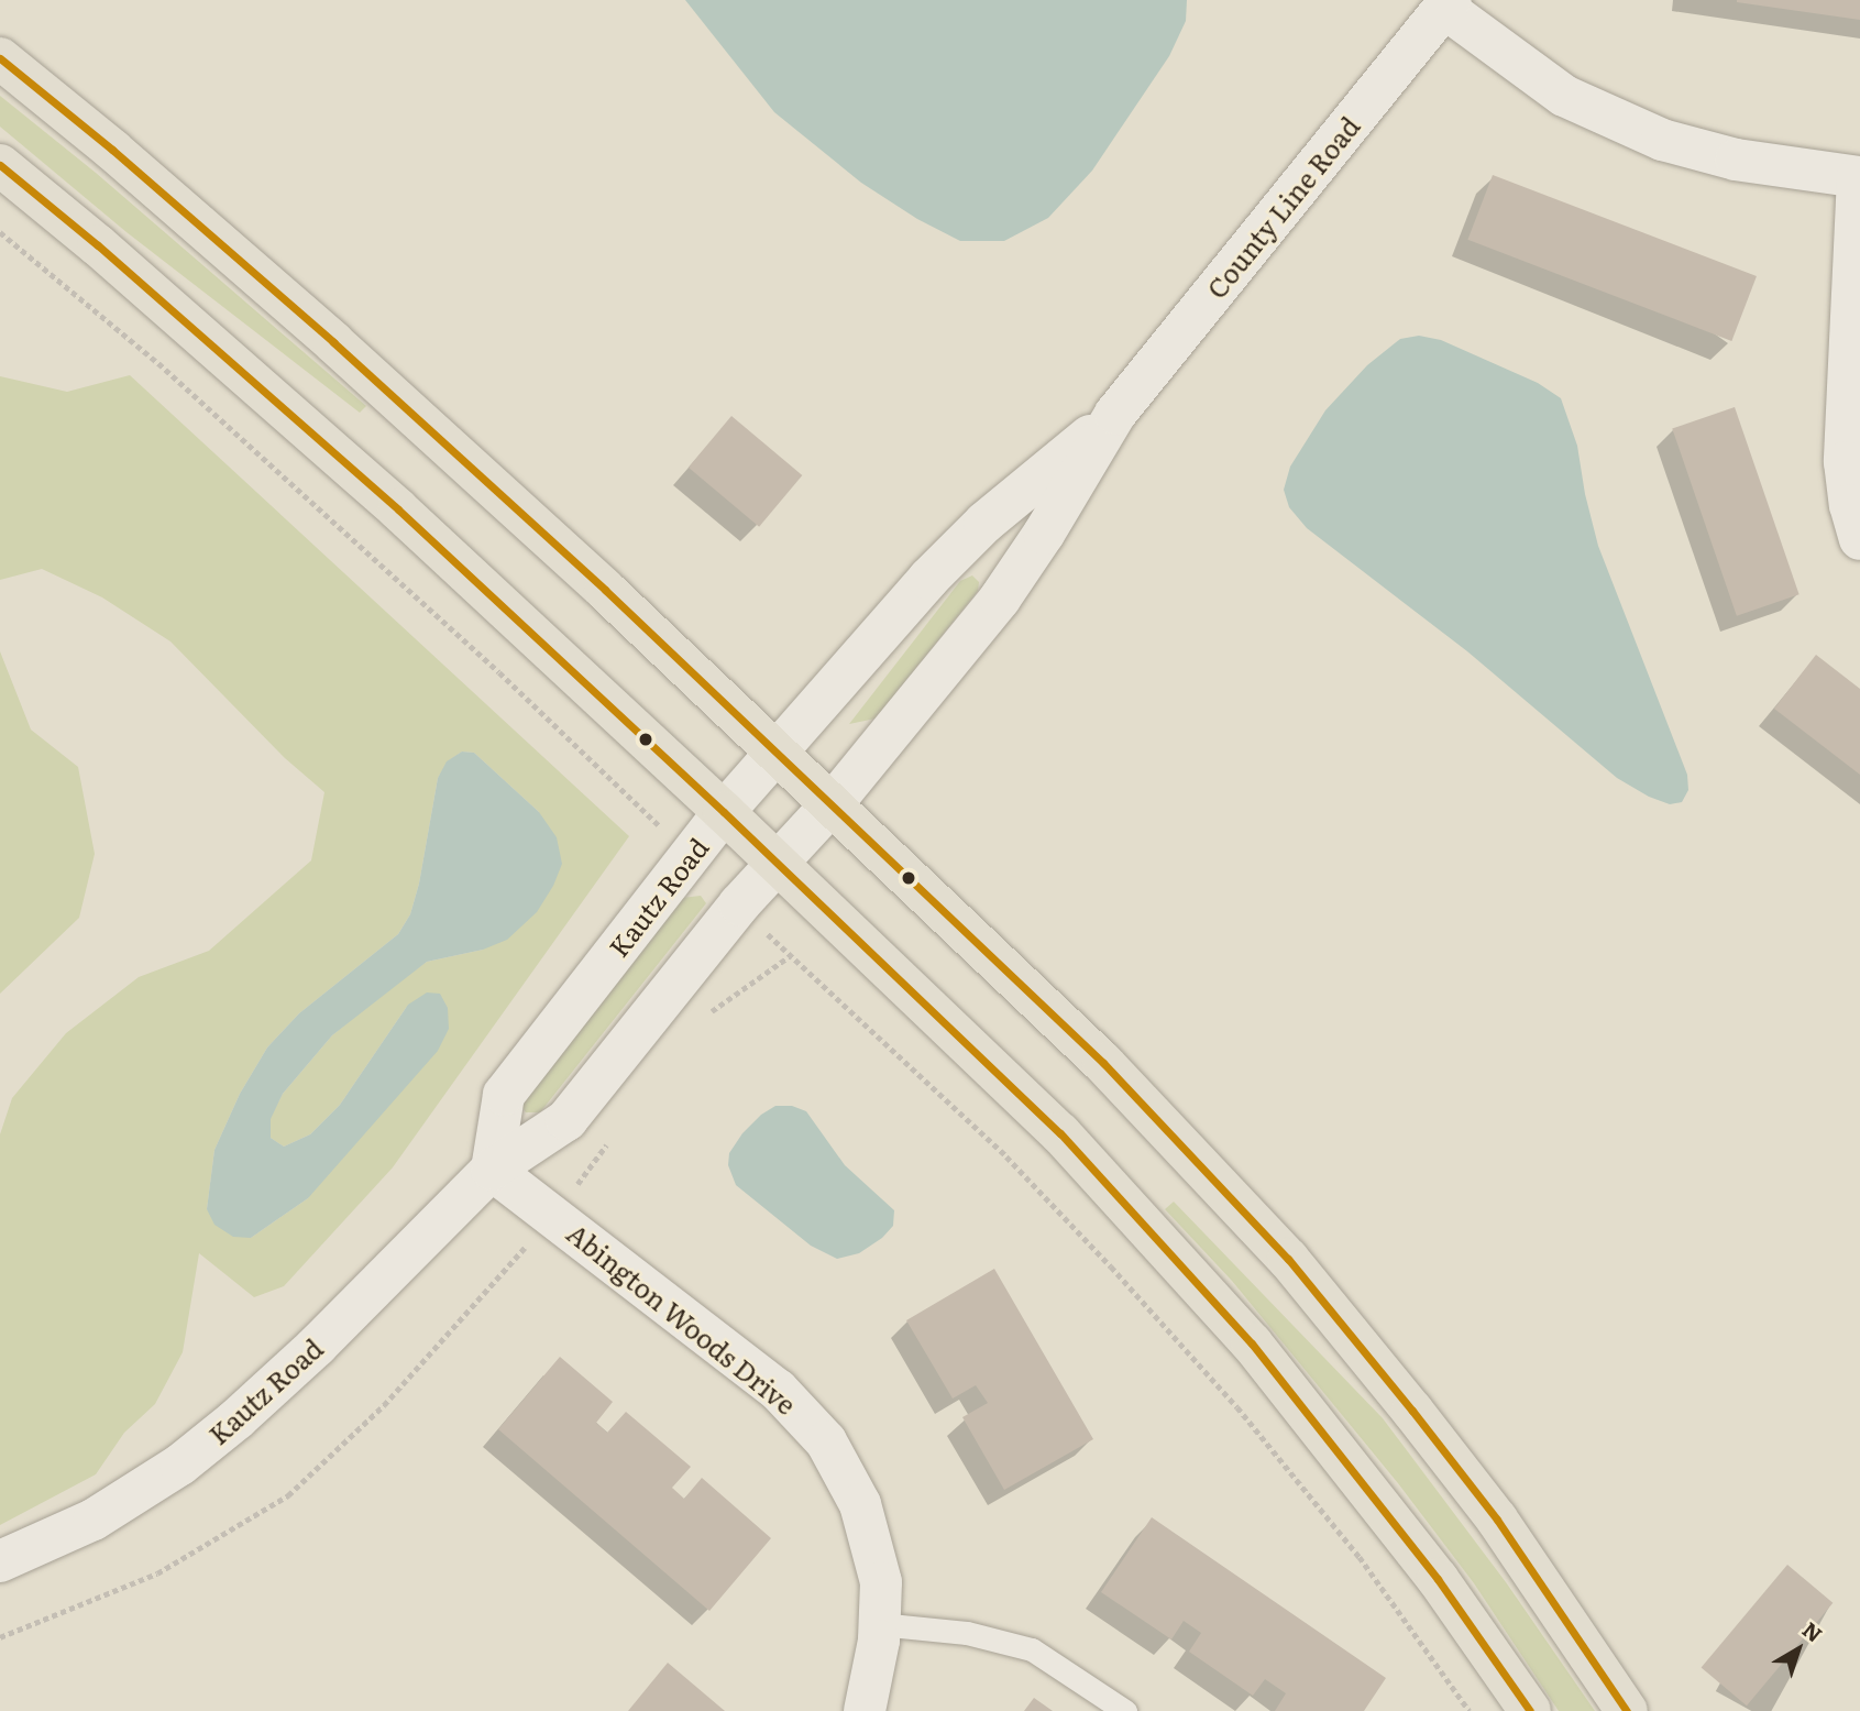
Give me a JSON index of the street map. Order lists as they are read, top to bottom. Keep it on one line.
{"streets":{"street":["County Line Road","Kautz Road","Abington Woods Drive"]},"crossings":[["County Line Road","Kautz Road"],["Kautz Road","Abington Woods Drive"]],"north":"top right"}
